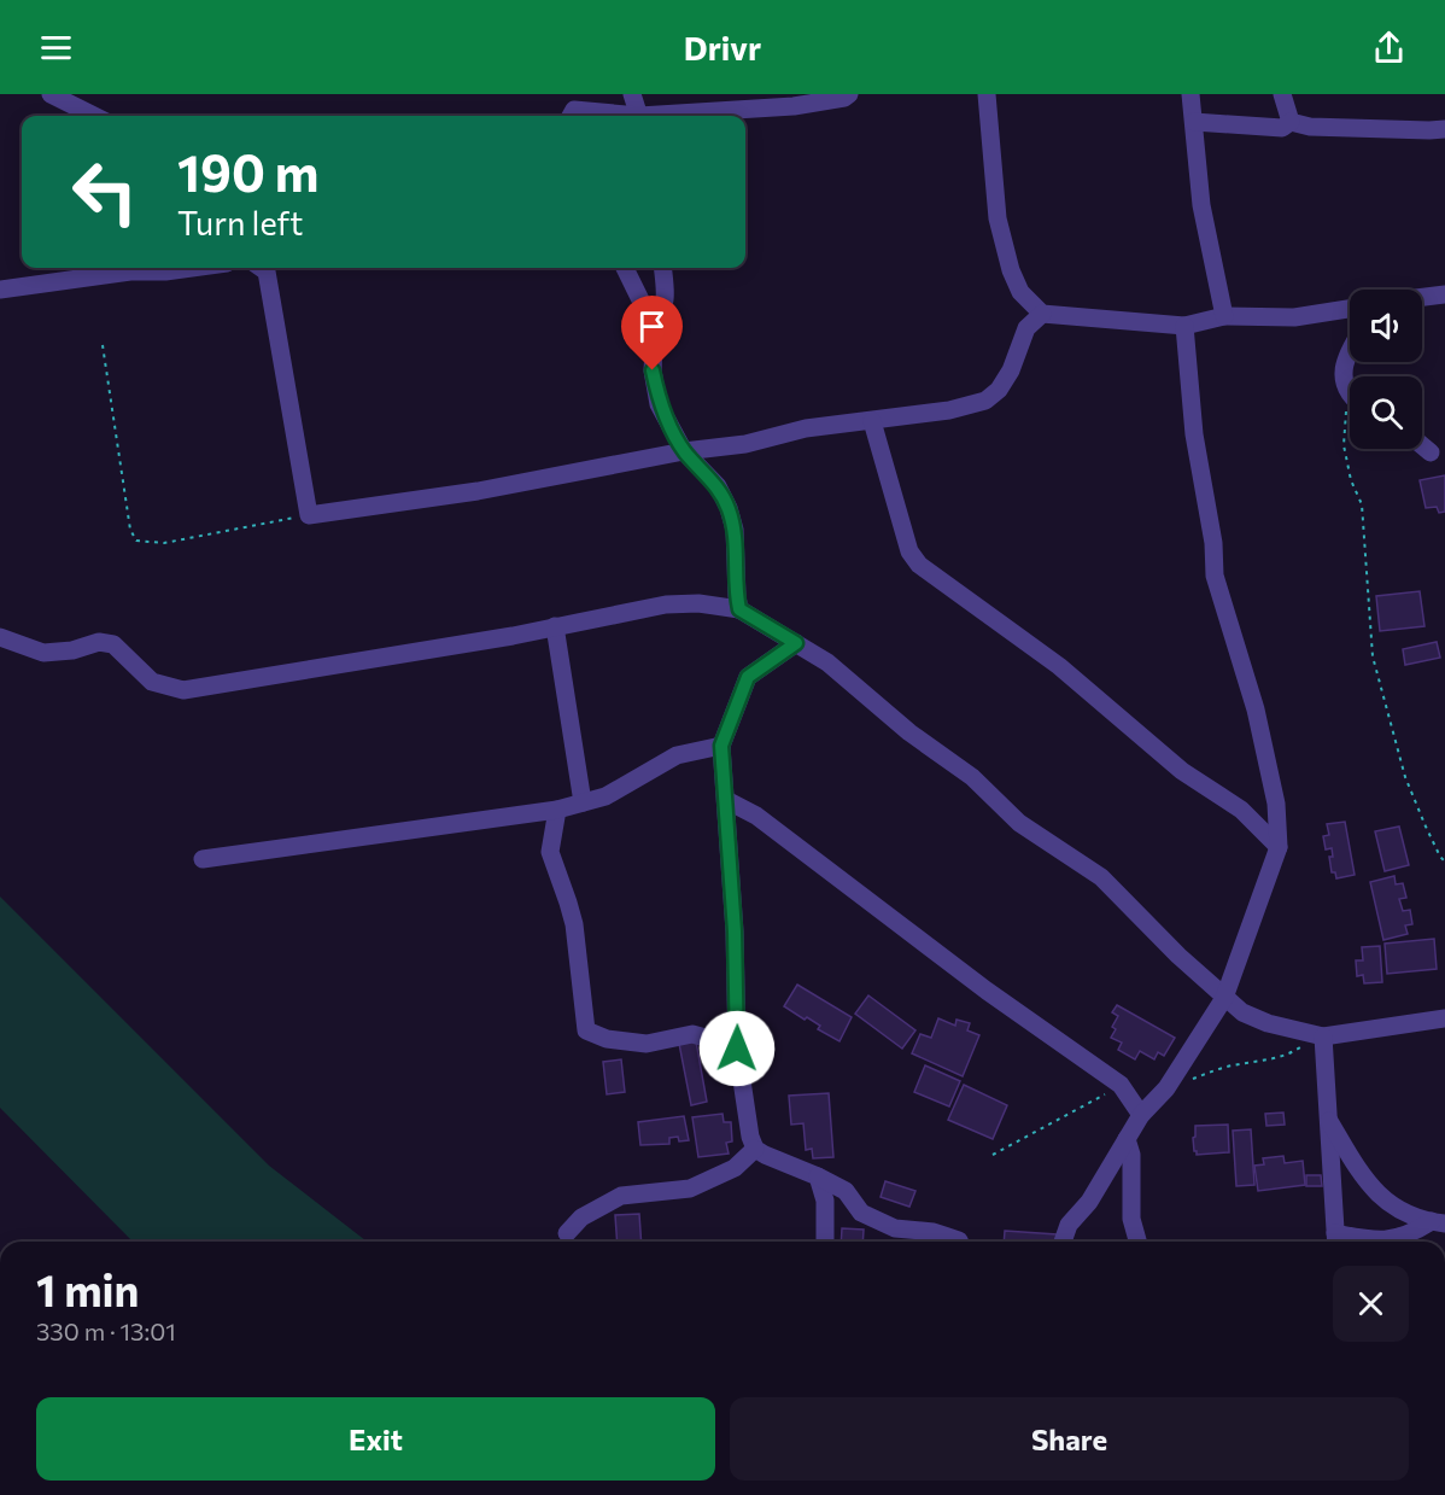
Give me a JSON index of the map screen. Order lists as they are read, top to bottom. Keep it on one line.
{"page":{"header":"Drivr","turn":["190 m","Turn left"],"heading":["1 min","330 m · 13:01"],"buttons":["Exit","Share"]}}
